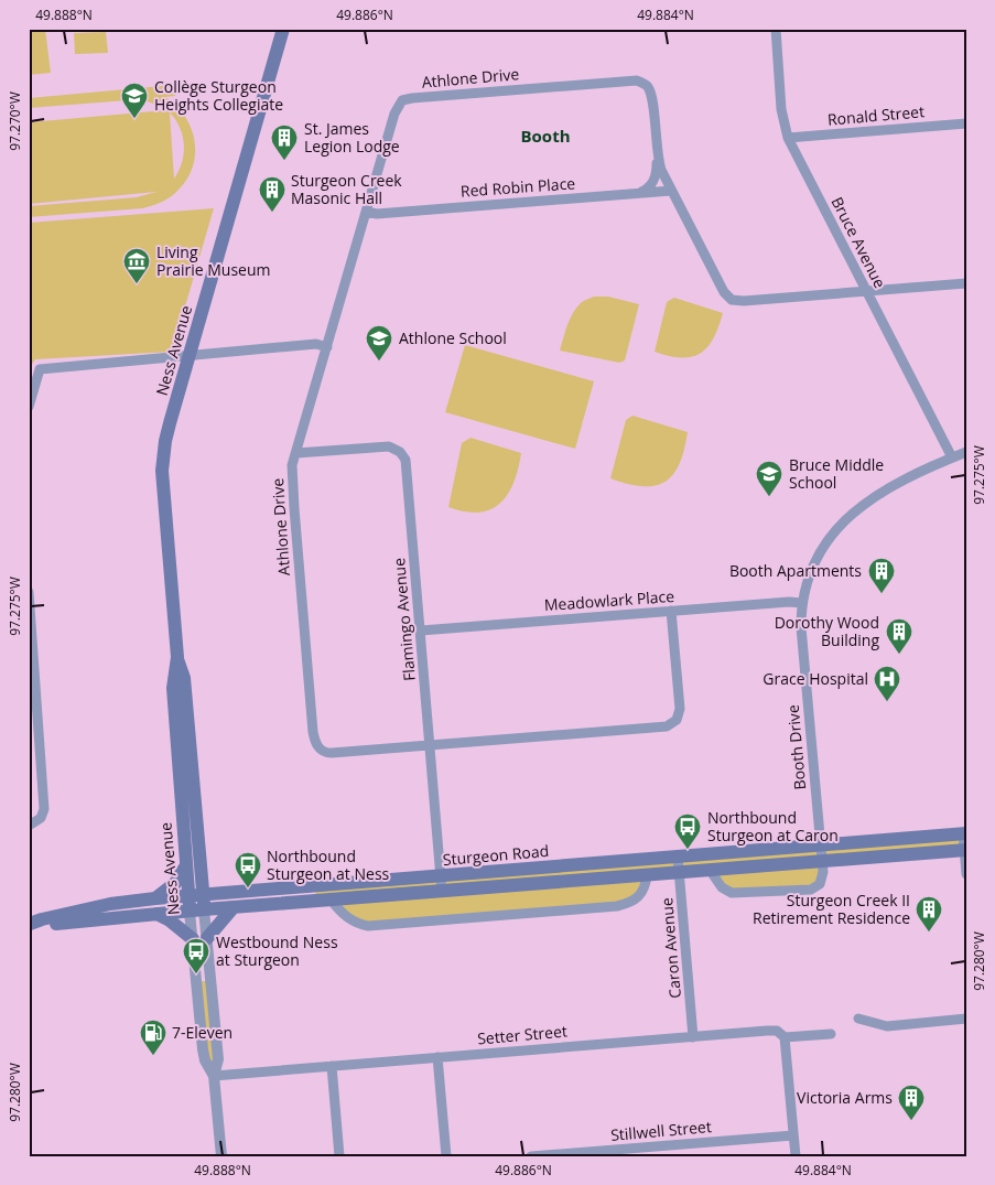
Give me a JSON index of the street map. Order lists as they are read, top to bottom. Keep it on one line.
{"streets":{"main road":["Ness Avenue","Sturgeon Road"],"street":["Athlone Drive","Ronald Street","Red Robin Place","Bruce Avenue","Meadowlark Place","Flamingo Avenue","Booth Drive","Caron Avenue","Setter Street","Stillwell Street"]},"crossings":[["Athlone Drive","Red Robin Place"],["Athlone Drive","Bruce Avenue"],["Athlone Drive","Meadowlark Place"],["Athlone Drive","Flamingo Avenue"],["Ronald Street","Bruce Avenue"],["Bruce Avenue","Booth Drive"],["Ness Avenue","Sturgeon Road"],["Ness Avenue","Setter Street"],["Meadowlark Place","Flamingo Avenue"],["Meadowlark Place","Booth Drive"],["Flamingo Avenue","Sturgeon Road"],["Booth Drive","Sturgeon Road"],["Sturgeon Road","Caron Avenue"],["Caron Avenue","Setter Street"]],"districts":["Booth"],"places":{"school or university":["Collège Sturgeon Heights Collegiate","Athlone School","Bruce Middle School"],"building":["St. James Legion Lodge","Sturgeon Creek Masonic Hall","Booth Apartments","Dorothy Wood Building","Sturgeon Creek II Retirement Residence","Victoria Arms"],"museum":["Living Prairie Museum"],"hospital":["Grace Hospital"],"bus stop":["Northbound Sturgeon at Caron","Northbound Sturgeon at Ness","Westbound Ness at Sturgeon"],"fuel station":["7-Eleven"]},"coordinates":["49.888°N","49.886°N","49.884°N","97.270°W","97.275°W","97.280°W"]}
